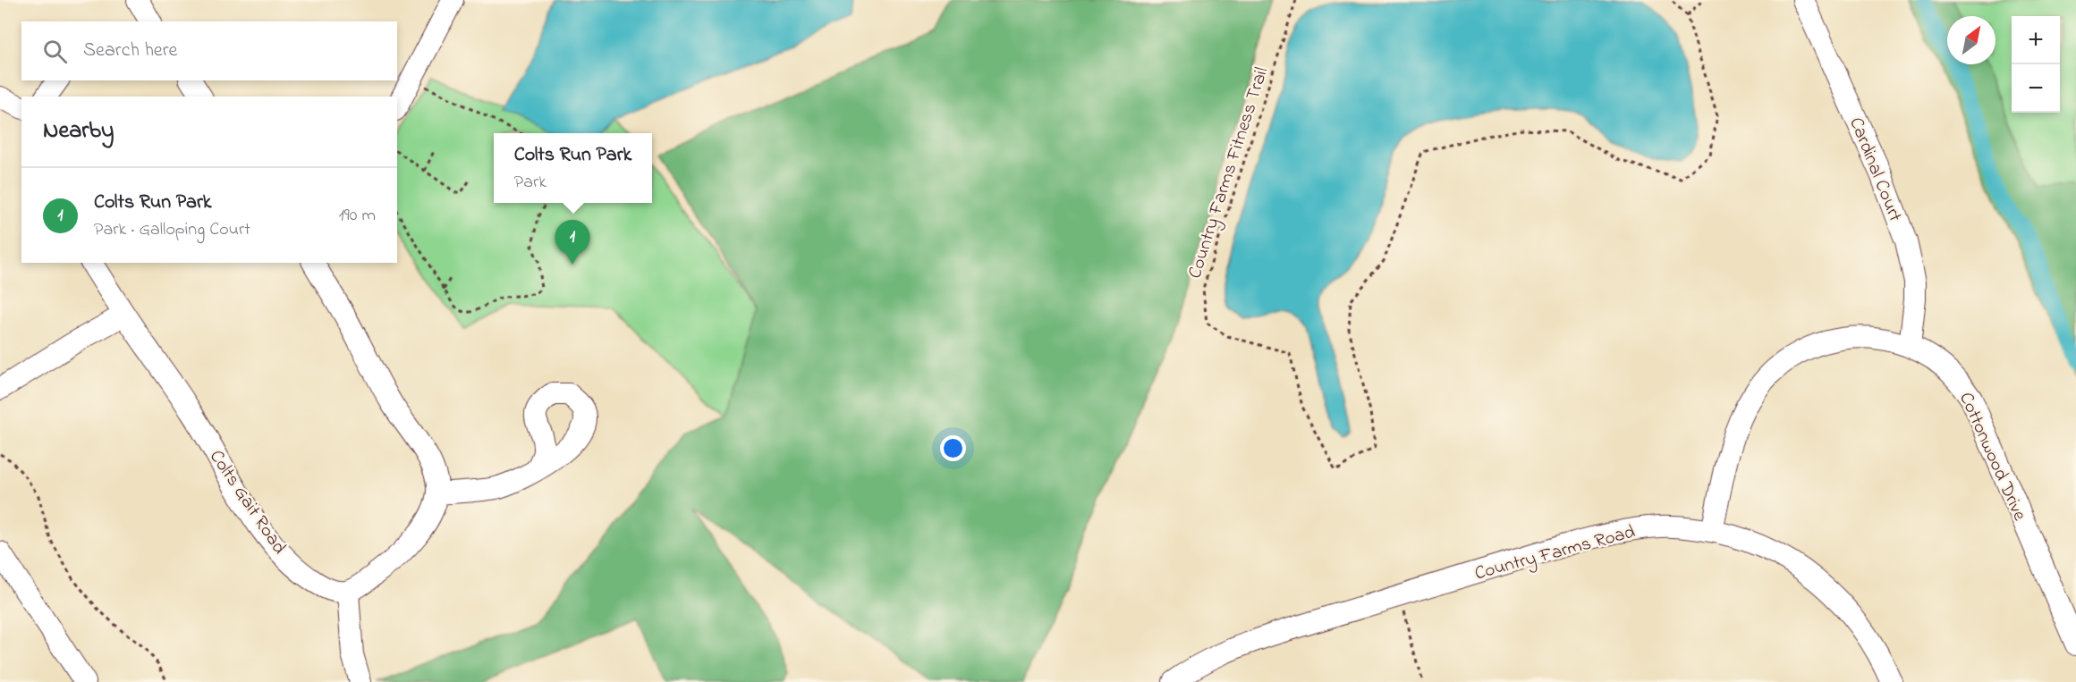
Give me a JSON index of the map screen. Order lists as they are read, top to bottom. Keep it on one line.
{"streets":{"street":["Cardinal Court","Cottonwood Drive","Colts Gait Road","Country Farms Road"],"path":["Country Farms Fitness Trail"]},"crossings":[["Cardinal Court","Cottonwood Drive"],["Cottonwood Drive","Country Farms Road"]],"north":"top right","page":{"map_buttons":["+","−"],"search":"Search here","heading":"Nearby","popup":["Colts Run Park","Park"],"list":[{"mark":"1","name":"Colts Run Park","note":"Park · Galloping Court","value":"190 m"}],"pins":"1"}}
